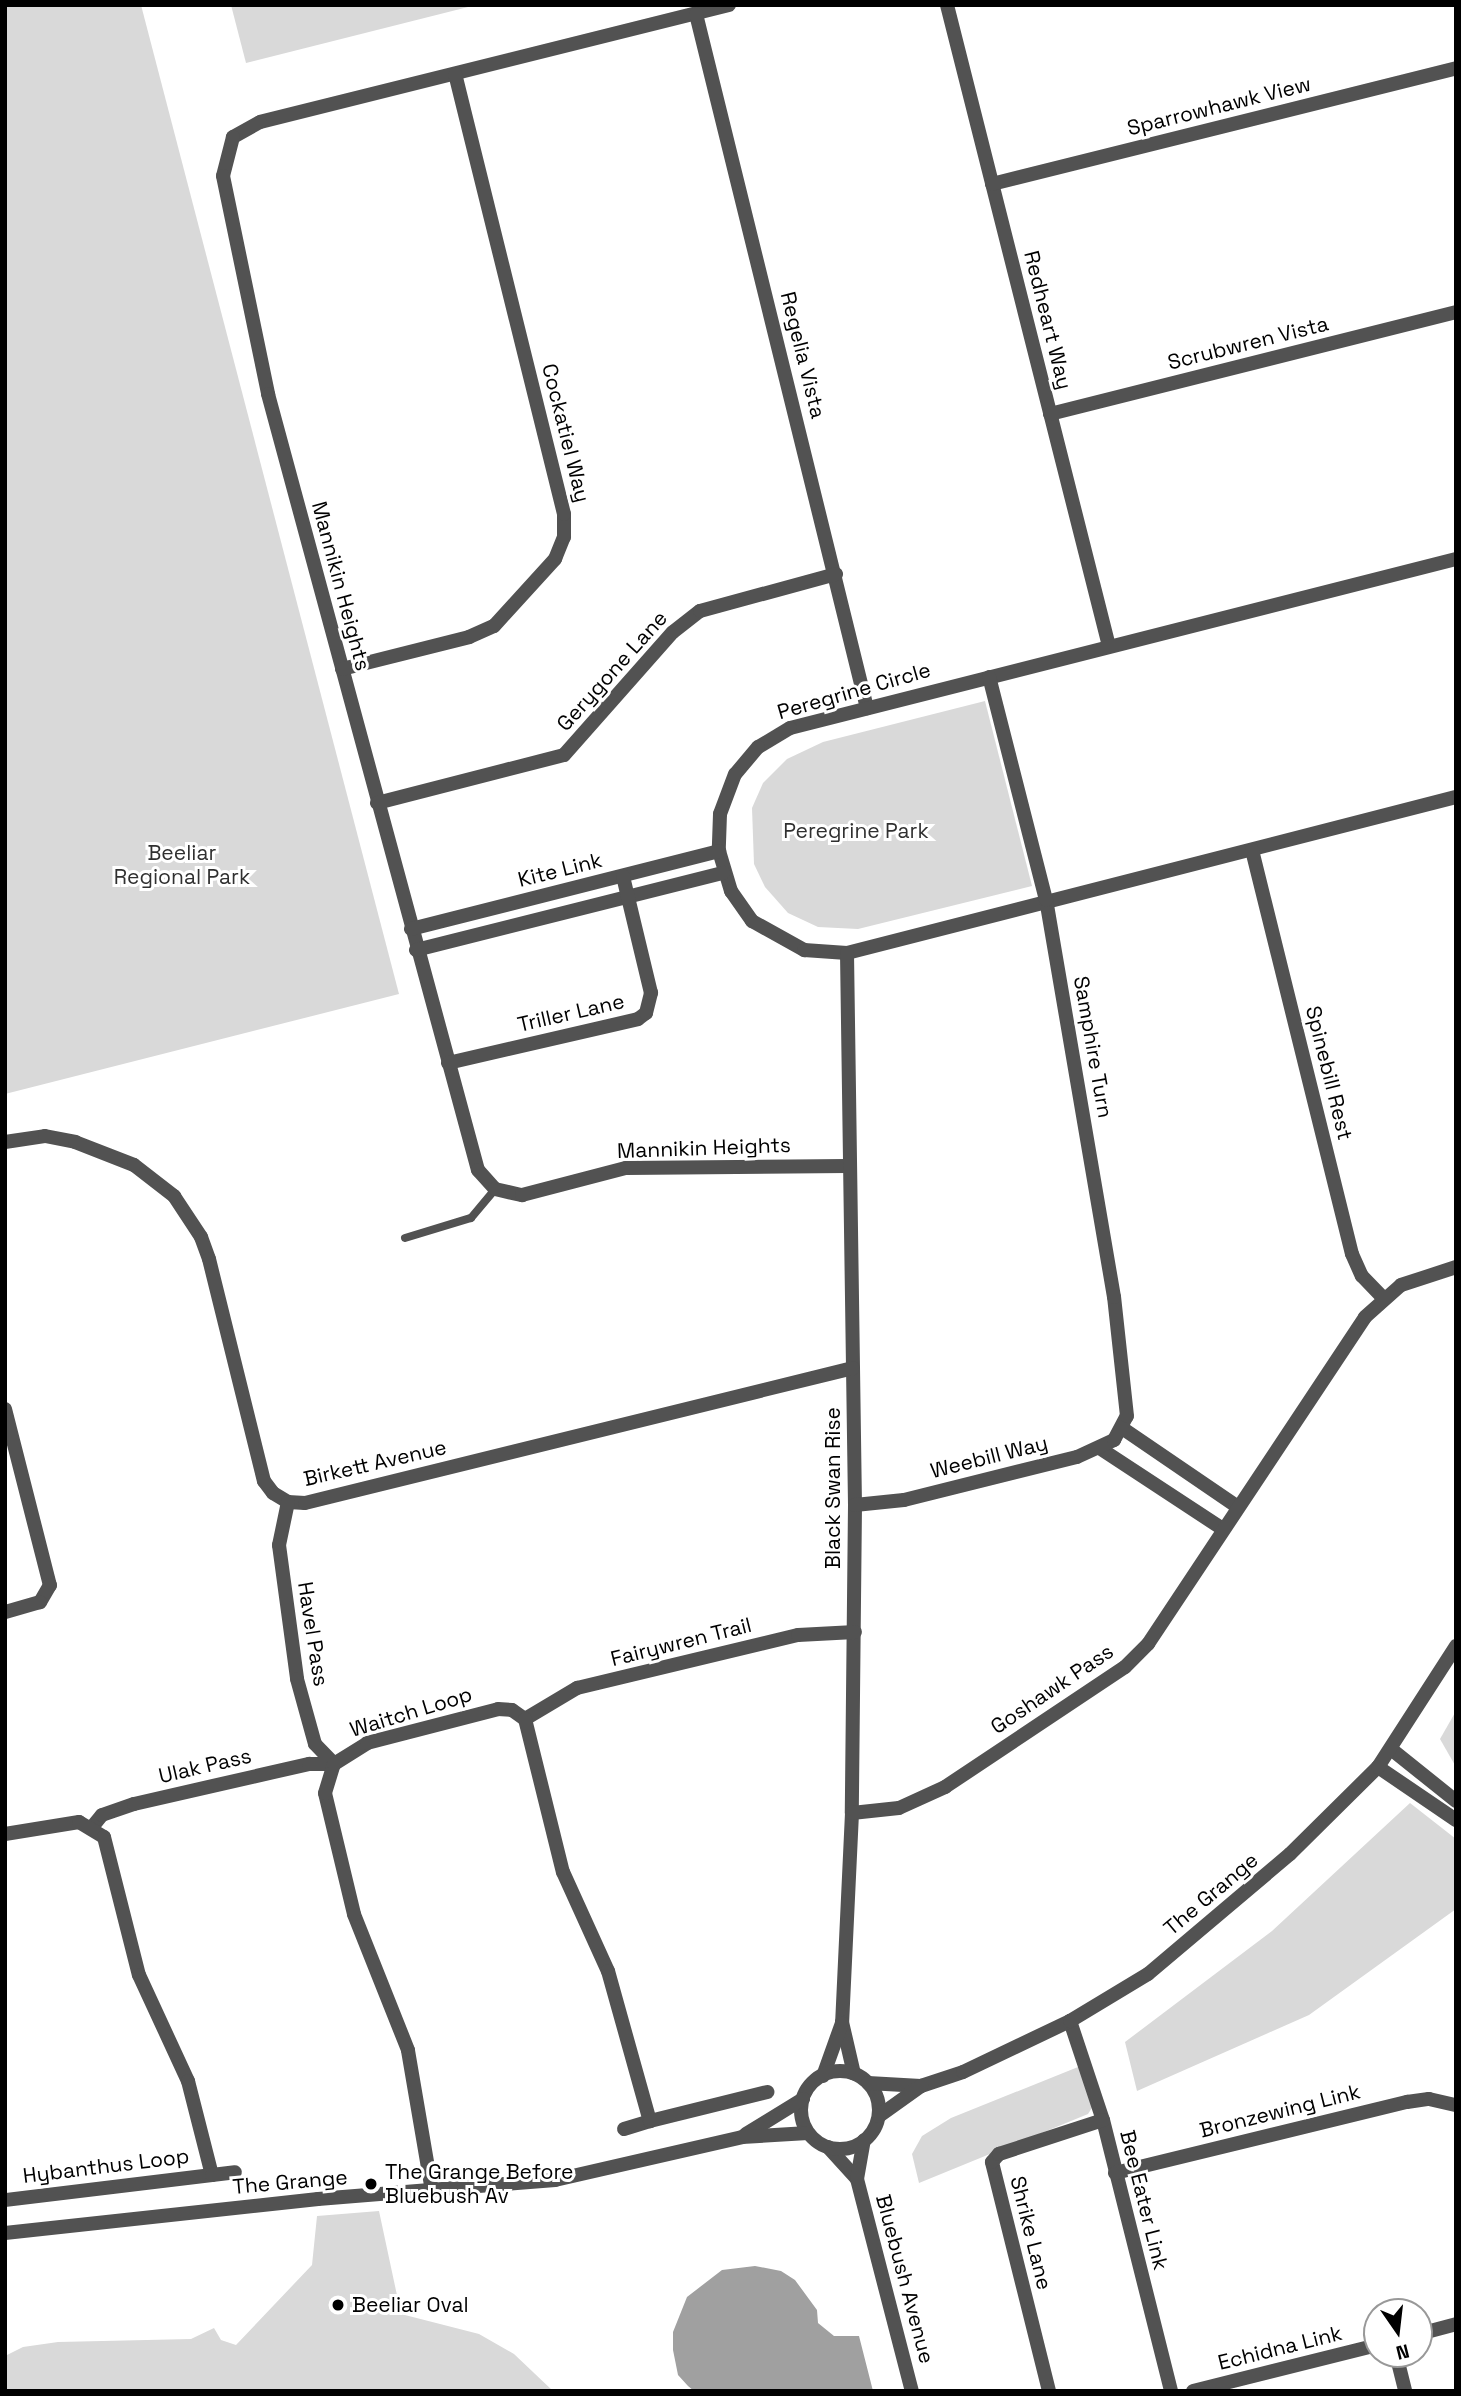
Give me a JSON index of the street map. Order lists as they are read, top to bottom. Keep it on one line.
{"streets":{"street":["Sparrowhawk View","Redheart Way","Scrubwren Vista","Regelia Vista","Cockatiel Way","Mannikin Heights","Gerygone Lane","Peregrine Circle","Kite Link","Triller Lane","Samphire Turn","Spinebill Rest","Weebill Way","Birkett Avenue","Black Swan Rise","Havel Pass","Fairywren Trail","Goshawk Pass","Waitch Loop","Ulak Pass","The Grange","Bronzewing Link","Hybanthus Loop","Bee Eater Link","Shrike Lane","Bluebush Avenue","Echidna Link"]},"crossings":[["Sparrowhawk View","Redheart Way"],["Redheart Way","Scrubwren Vista"],["Redheart Way","Peregrine Circle"],["Regelia Vista","Mannikin Heights"],["Regelia Vista","Gerygone Lane"],["Regelia Vista","Peregrine Circle"],["Cockatiel Way","Mannikin Heights"],["Mannikin Heights","Gerygone Lane"],["Mannikin Heights","Kite Link"],["Mannikin Heights","Triller Lane"],["Mannikin Heights","Black Swan Rise"],["Peregrine Circle","Kite Link"],["Peregrine Circle","Samphire Turn"],["Peregrine Circle","Spinebill Rest"],["Peregrine Circle","Black Swan Rise"],["Kite Link","Triller Lane"],["Spinebill Rest","Goshawk Pass"],["Weebill Way","Black Swan Rise"],["Birkett Avenue","Black Swan Rise"],["Birkett Avenue","Havel Pass"],["Black Swan Rise","Fairywren Trail"],["Black Swan Rise","Goshawk Pass"],["Black Swan Rise","The Grange"],["Black Swan Rise","Bluebush Avenue"],["Havel Pass","Waitch Loop"],["Havel Pass","Ulak Pass"],["Fairywren Trail","Waitch Loop"],["Waitch Loop","Ulak Pass"],["Waitch Loop","The Grange"],["Ulak Pass","Hybanthus Loop"],["The Grange","Bee Eater Link"],["The Grange","Bluebush Avenue"],["Bronzewing Link","Bee Eater Link"],["Bee Eater Link","Shrike Lane"]],"parks":["Peregrine Park","Beeliar Regional Park"],"places":["The Grange Before Bluebush Av","Beeliar Oval"],"north":"bottom"}
